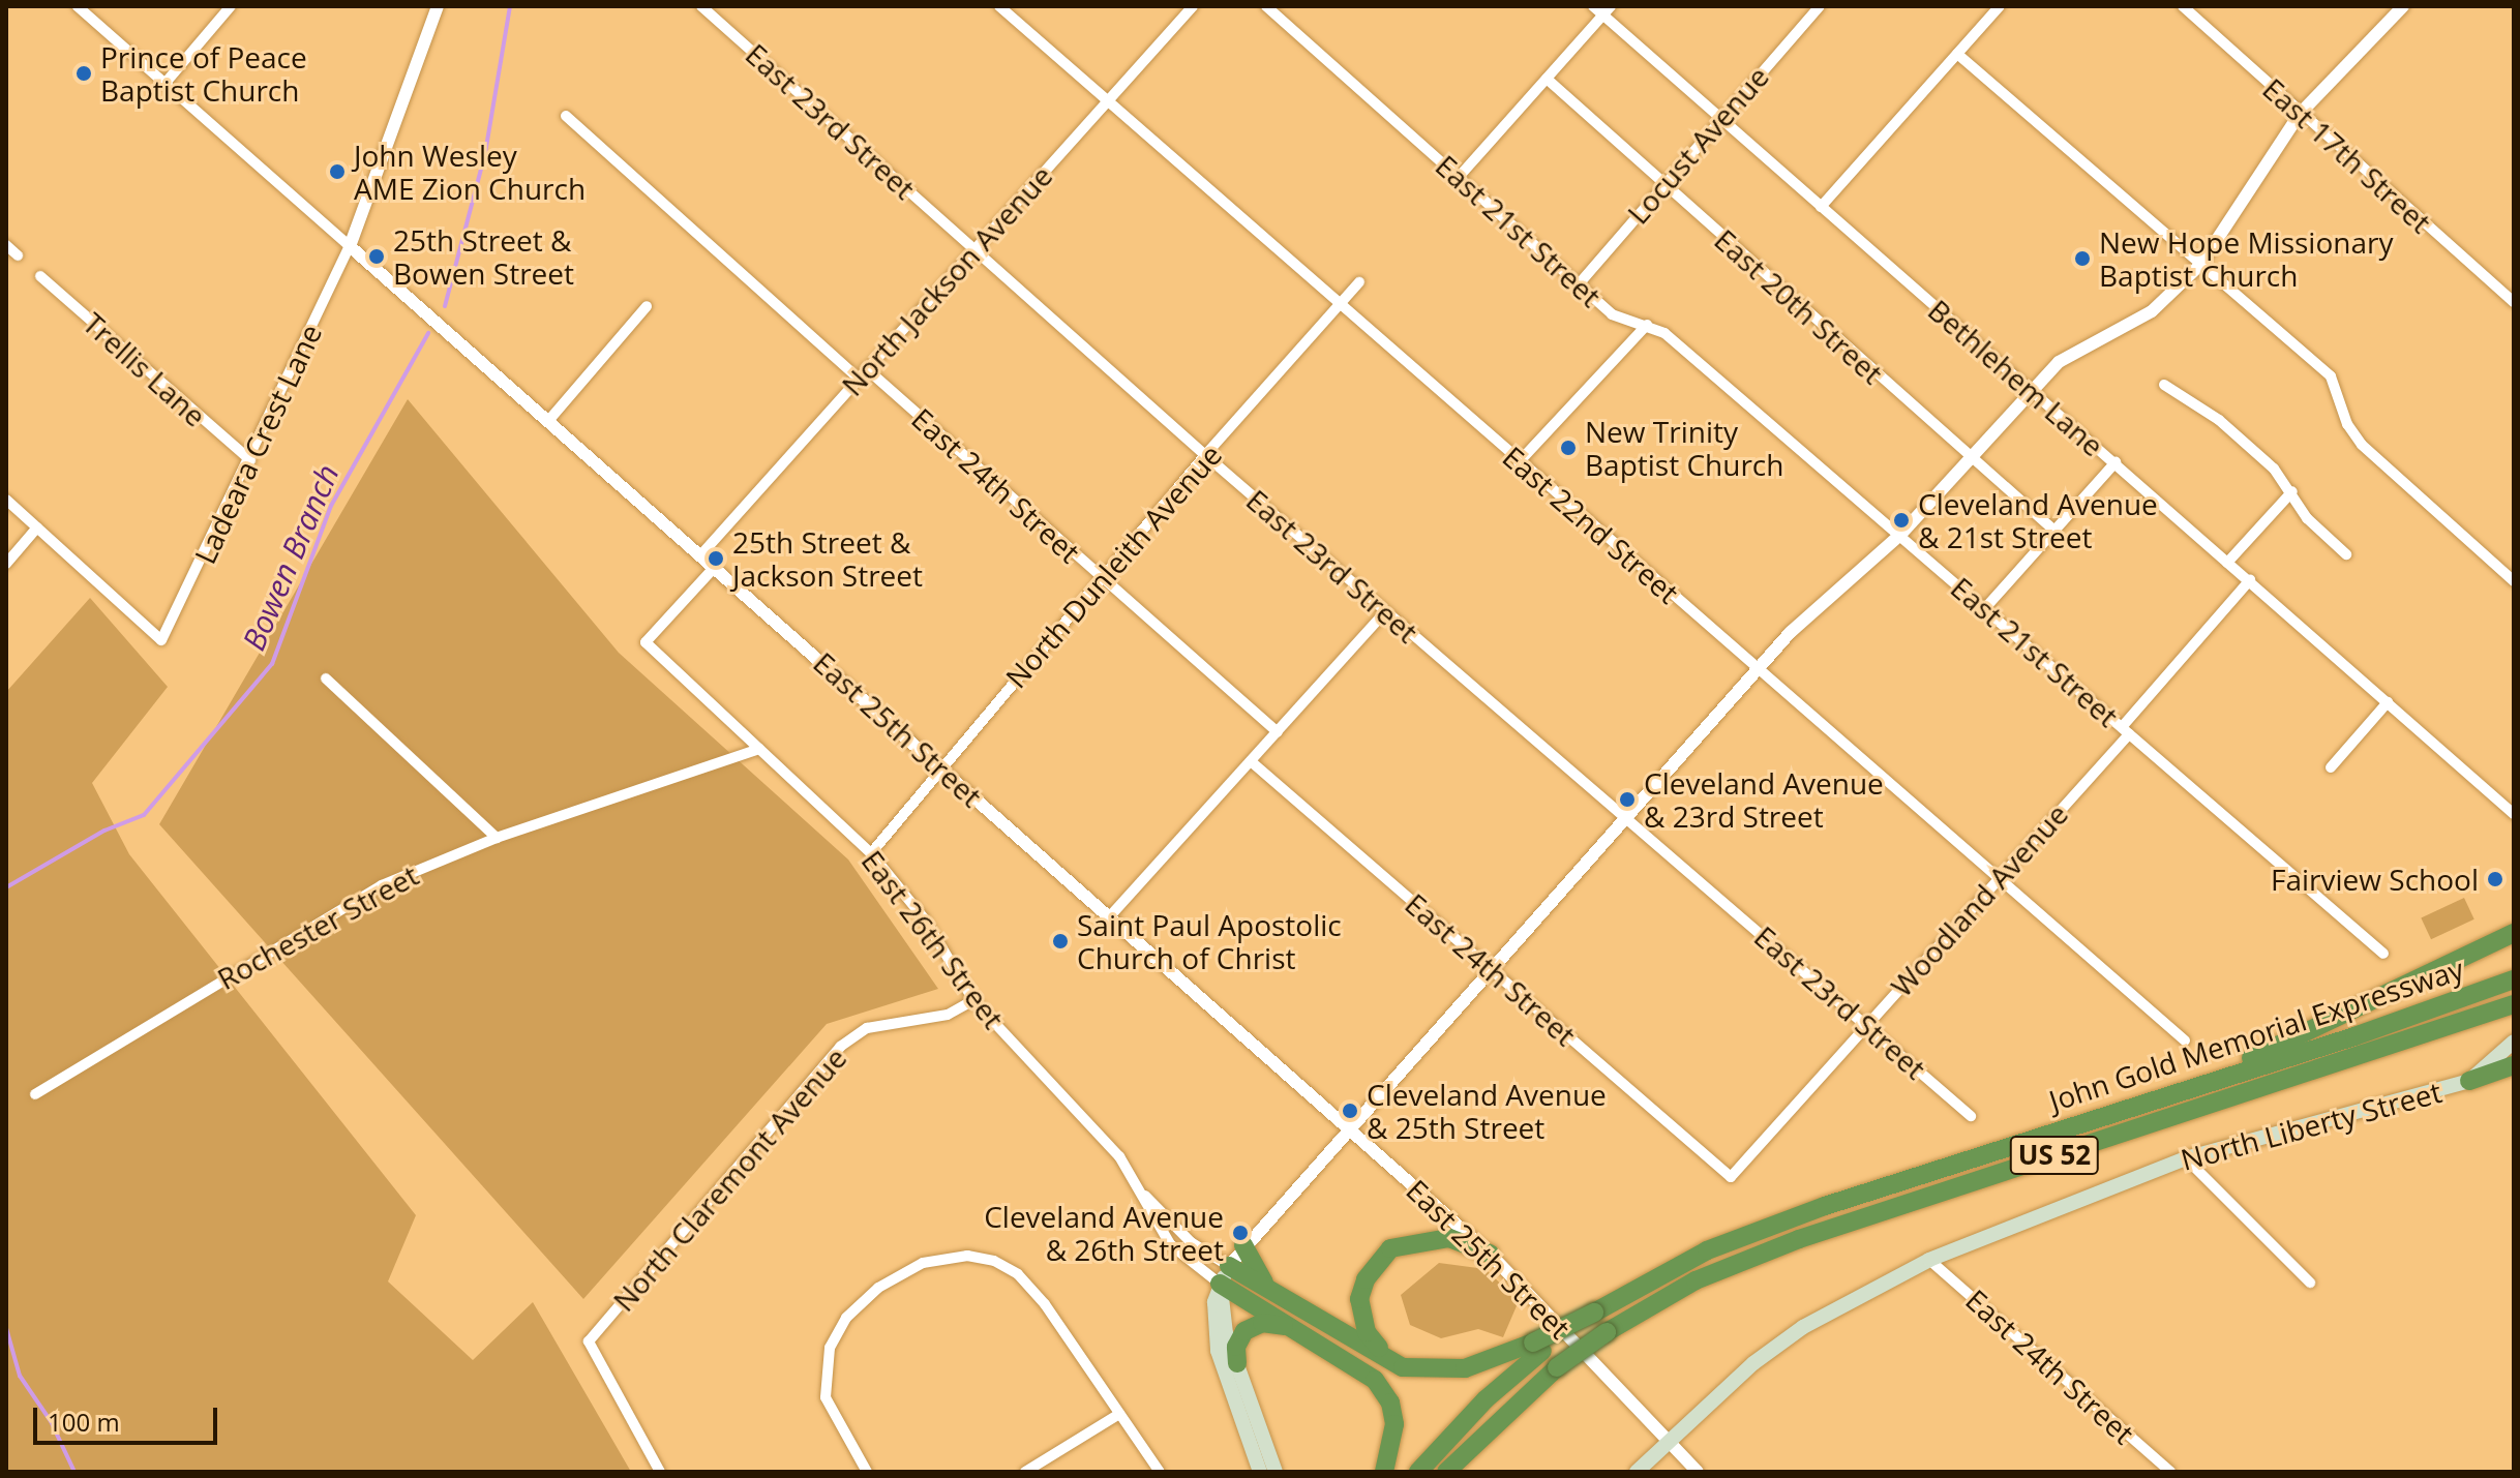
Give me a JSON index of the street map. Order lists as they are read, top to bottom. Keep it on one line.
{"streets":{"highway":["John Gold Memorial Expressway","US 52"],"main road":["North Liberty Street"],"street":["East 23rd Street","Locust Avenue","East 17th Street","East 21st Street","North Jackson Avenue","East 20th Street","Trellis Lane","Bethlehem Lane","Ladeara Crest Lane","East 24th Street","East 22nd Street","North Dunleith Avenue","East 25th Street","Woodland Avenue","Rochester Street","East 26th Street","North Claremont Avenue"]},"crossings":[["East 23rd Street","North Jackson Avenue"],["East 23rd Street","North Dunleith Avenue"],["East 23rd Street","Woodland Avenue"],["Locust Avenue","East 21st Street"],["Locust Avenue","East 20th Street"],["Locust Avenue","Bethlehem Lane"],["East 21st Street","Woodland Avenue"],["North Jackson Avenue","East 24th Street"],["North Jackson Avenue","East 22nd Street"],["North Jackson Avenue","East 25th Street"],["Trellis Lane","Ladeara Crest Lane"],["Bethlehem Lane","Woodland Avenue"],["Ladeara Crest Lane","East 25th Street"],["East 24th Street","North Dunleith Avenue"],["East 24th Street","Woodland Avenue"],["East 24th Street","North Liberty Street"],["East 22nd Street","North Dunleith Avenue"],["East 22nd Street","Woodland Avenue"],["North Dunleith Avenue","East 25th Street"],["North Dunleith Avenue","East 26th Street"],["East 25th Street","East 26th Street"],["East 25th Street","North Liberty Street"],["Rochester Street","East 26th Street"],["East 26th Street","North Claremont Avenue"]],"water":["Bowen Branch"],"places":["Prince of Peace Baptist Church","John Wesley AME Zion Church","25th Street & Bowen Street","New Hope Missionary Baptist Church","New Trinity Baptist Church","Cleveland Avenue & 21st Street","25th Street & Jackson Street","Cleveland Avenue & 23rd Street","Fairview School","Saint Paul Apostolic Church of Christ","Cleveland Avenue & 25th Street","Cleveland Avenue & 26th Street"],"scale_bar":"100 m"}
